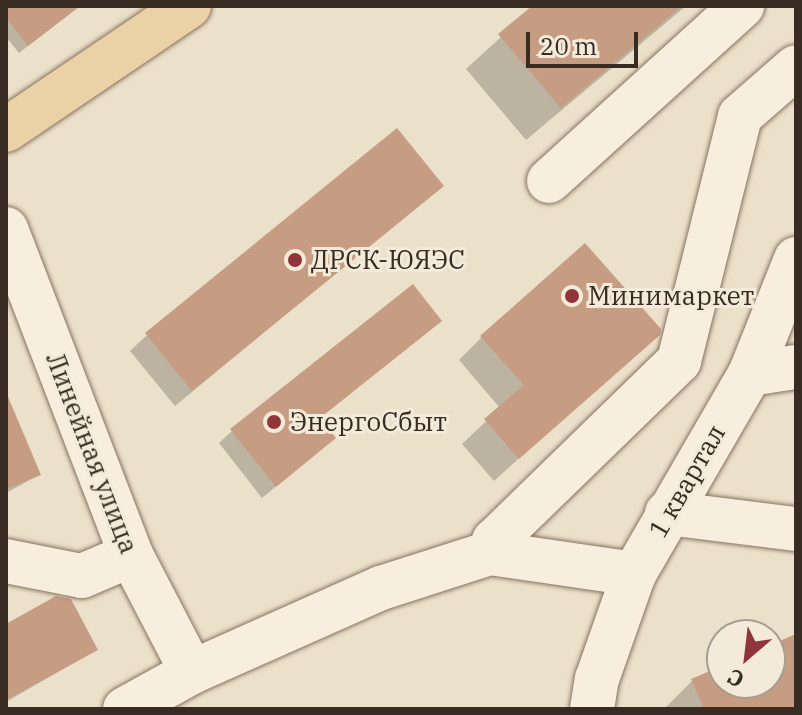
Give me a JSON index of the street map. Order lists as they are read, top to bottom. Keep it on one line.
{"streets":{"street":["Линейная улица","1 квартал"]},"places":["ДРСК-ЮЯЭС","Минимаркет","ЭнергоСбыт"],"scale_bar":"20 m","north":"bottom left"}
